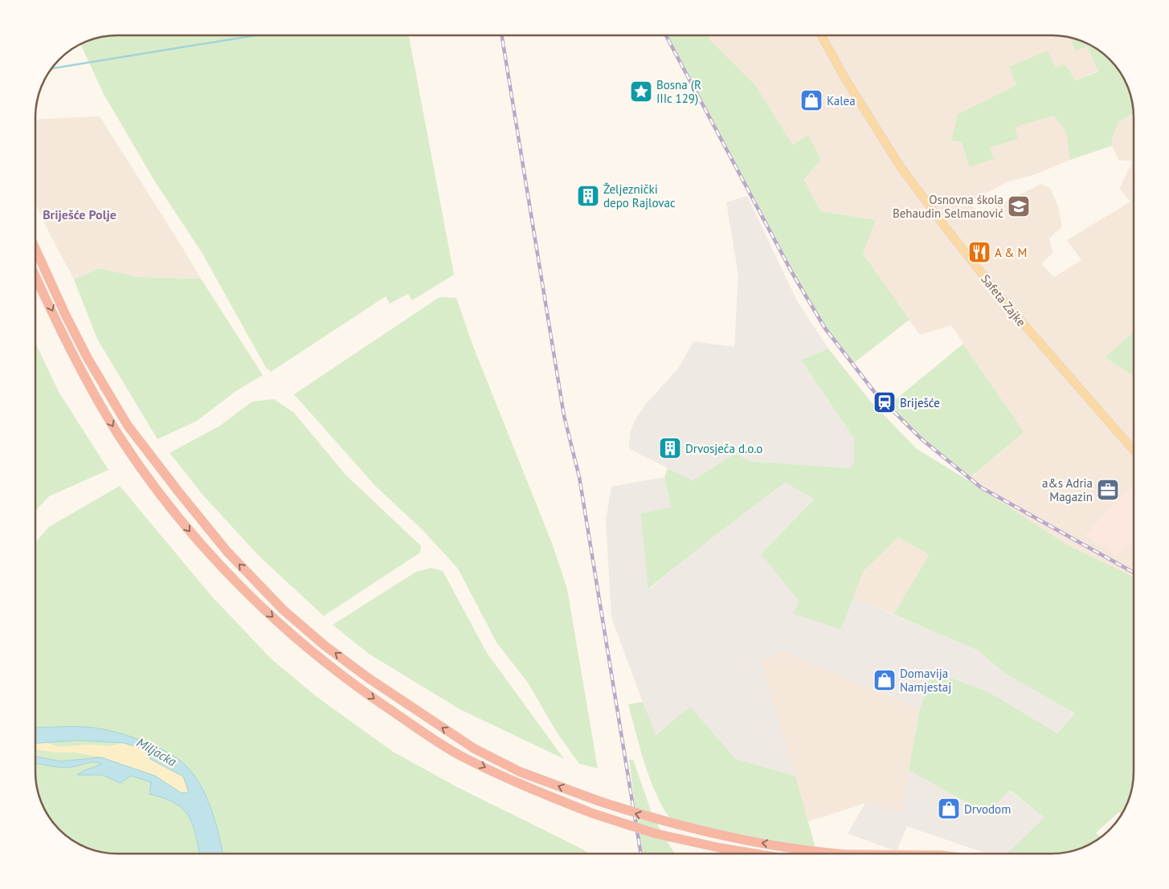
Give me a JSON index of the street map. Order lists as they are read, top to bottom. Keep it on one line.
{"streets":{"main road":["Safeta Zajke"]},"districts":["Briješće Polje"],"water":["Miljacka"],"places":{"place":["Bosna (R IIIc 129)"],"shop":["Kalea","Domavija Namjestaj","Drvodom"],"building":["Željeznički depo Rajlovac","Drvosječa d.o.o"],"school or university":["Osnovna śkola Behaudin Selmanović"],"restaurant":["A & M"],"station":["Briješće"],"office":["a&s Adria Magazin"]}}
